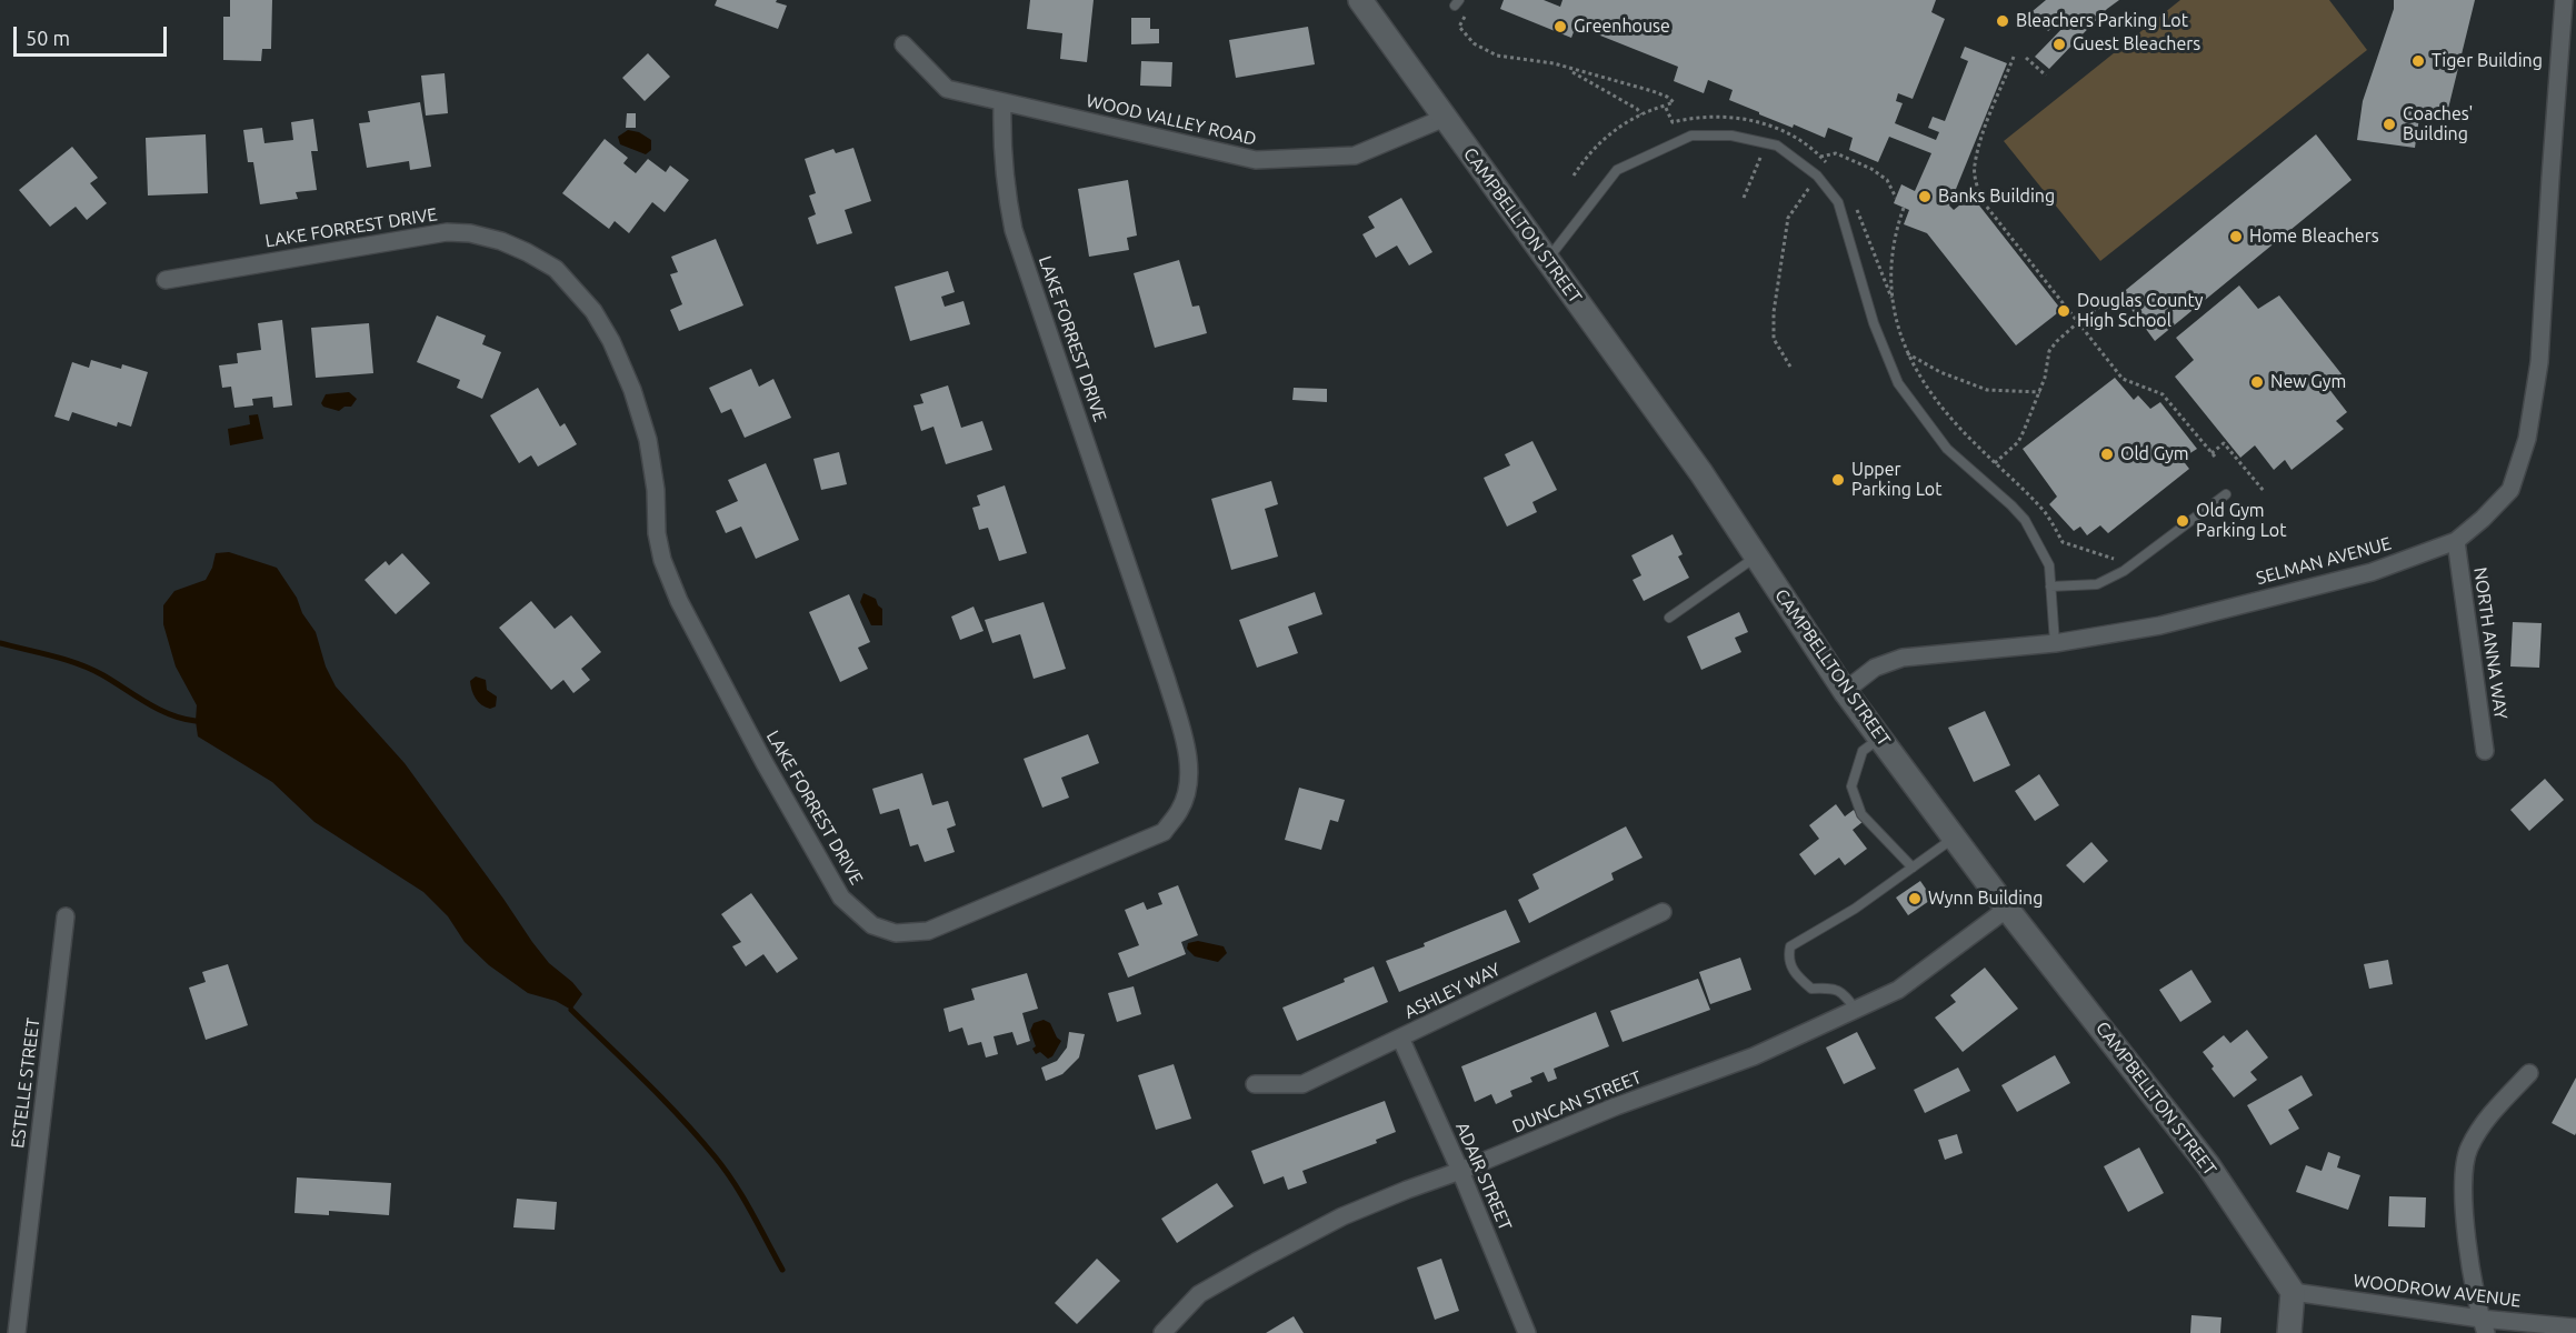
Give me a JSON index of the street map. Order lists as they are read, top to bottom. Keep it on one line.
{"streets":{"main road":["CAMPBELLTON STREET"],"street":["WOOD VALLEY ROAD","LAKE FORREST DRIVE","SELMAN AVENUE","NORTH ANNA WAY","ASHLEY WAY","ESTELLE STREET","DUNCAN STREET","ADAIR STREET","WOODROW AVENUE"]},"crossings":[["WOOD VALLEY ROAD","CAMPBELLTON STREET"],["WOOD VALLEY ROAD","LAKE FORREST DRIVE"],["CAMPBELLTON STREET","SELMAN AVENUE"],["CAMPBELLTON STREET","DUNCAN STREET"],["CAMPBELLTON STREET","WOODROW AVENUE"],["SELMAN AVENUE","NORTH ANNA WAY"],["ASHLEY WAY","ADAIR STREET"],["DUNCAN STREET","ADAIR STREET"]],"places":["Bleachers Parking Lot","Greenhouse","Guest Bleachers","Tiger Building","Coaches' Building","Banks Building","Home Bleachers","Douglas County High School","New Gym","Old Gym","Upper Parking Lot","Old Gym Parking Lot","Wynn Building"],"scale_bar":"50 m"}
